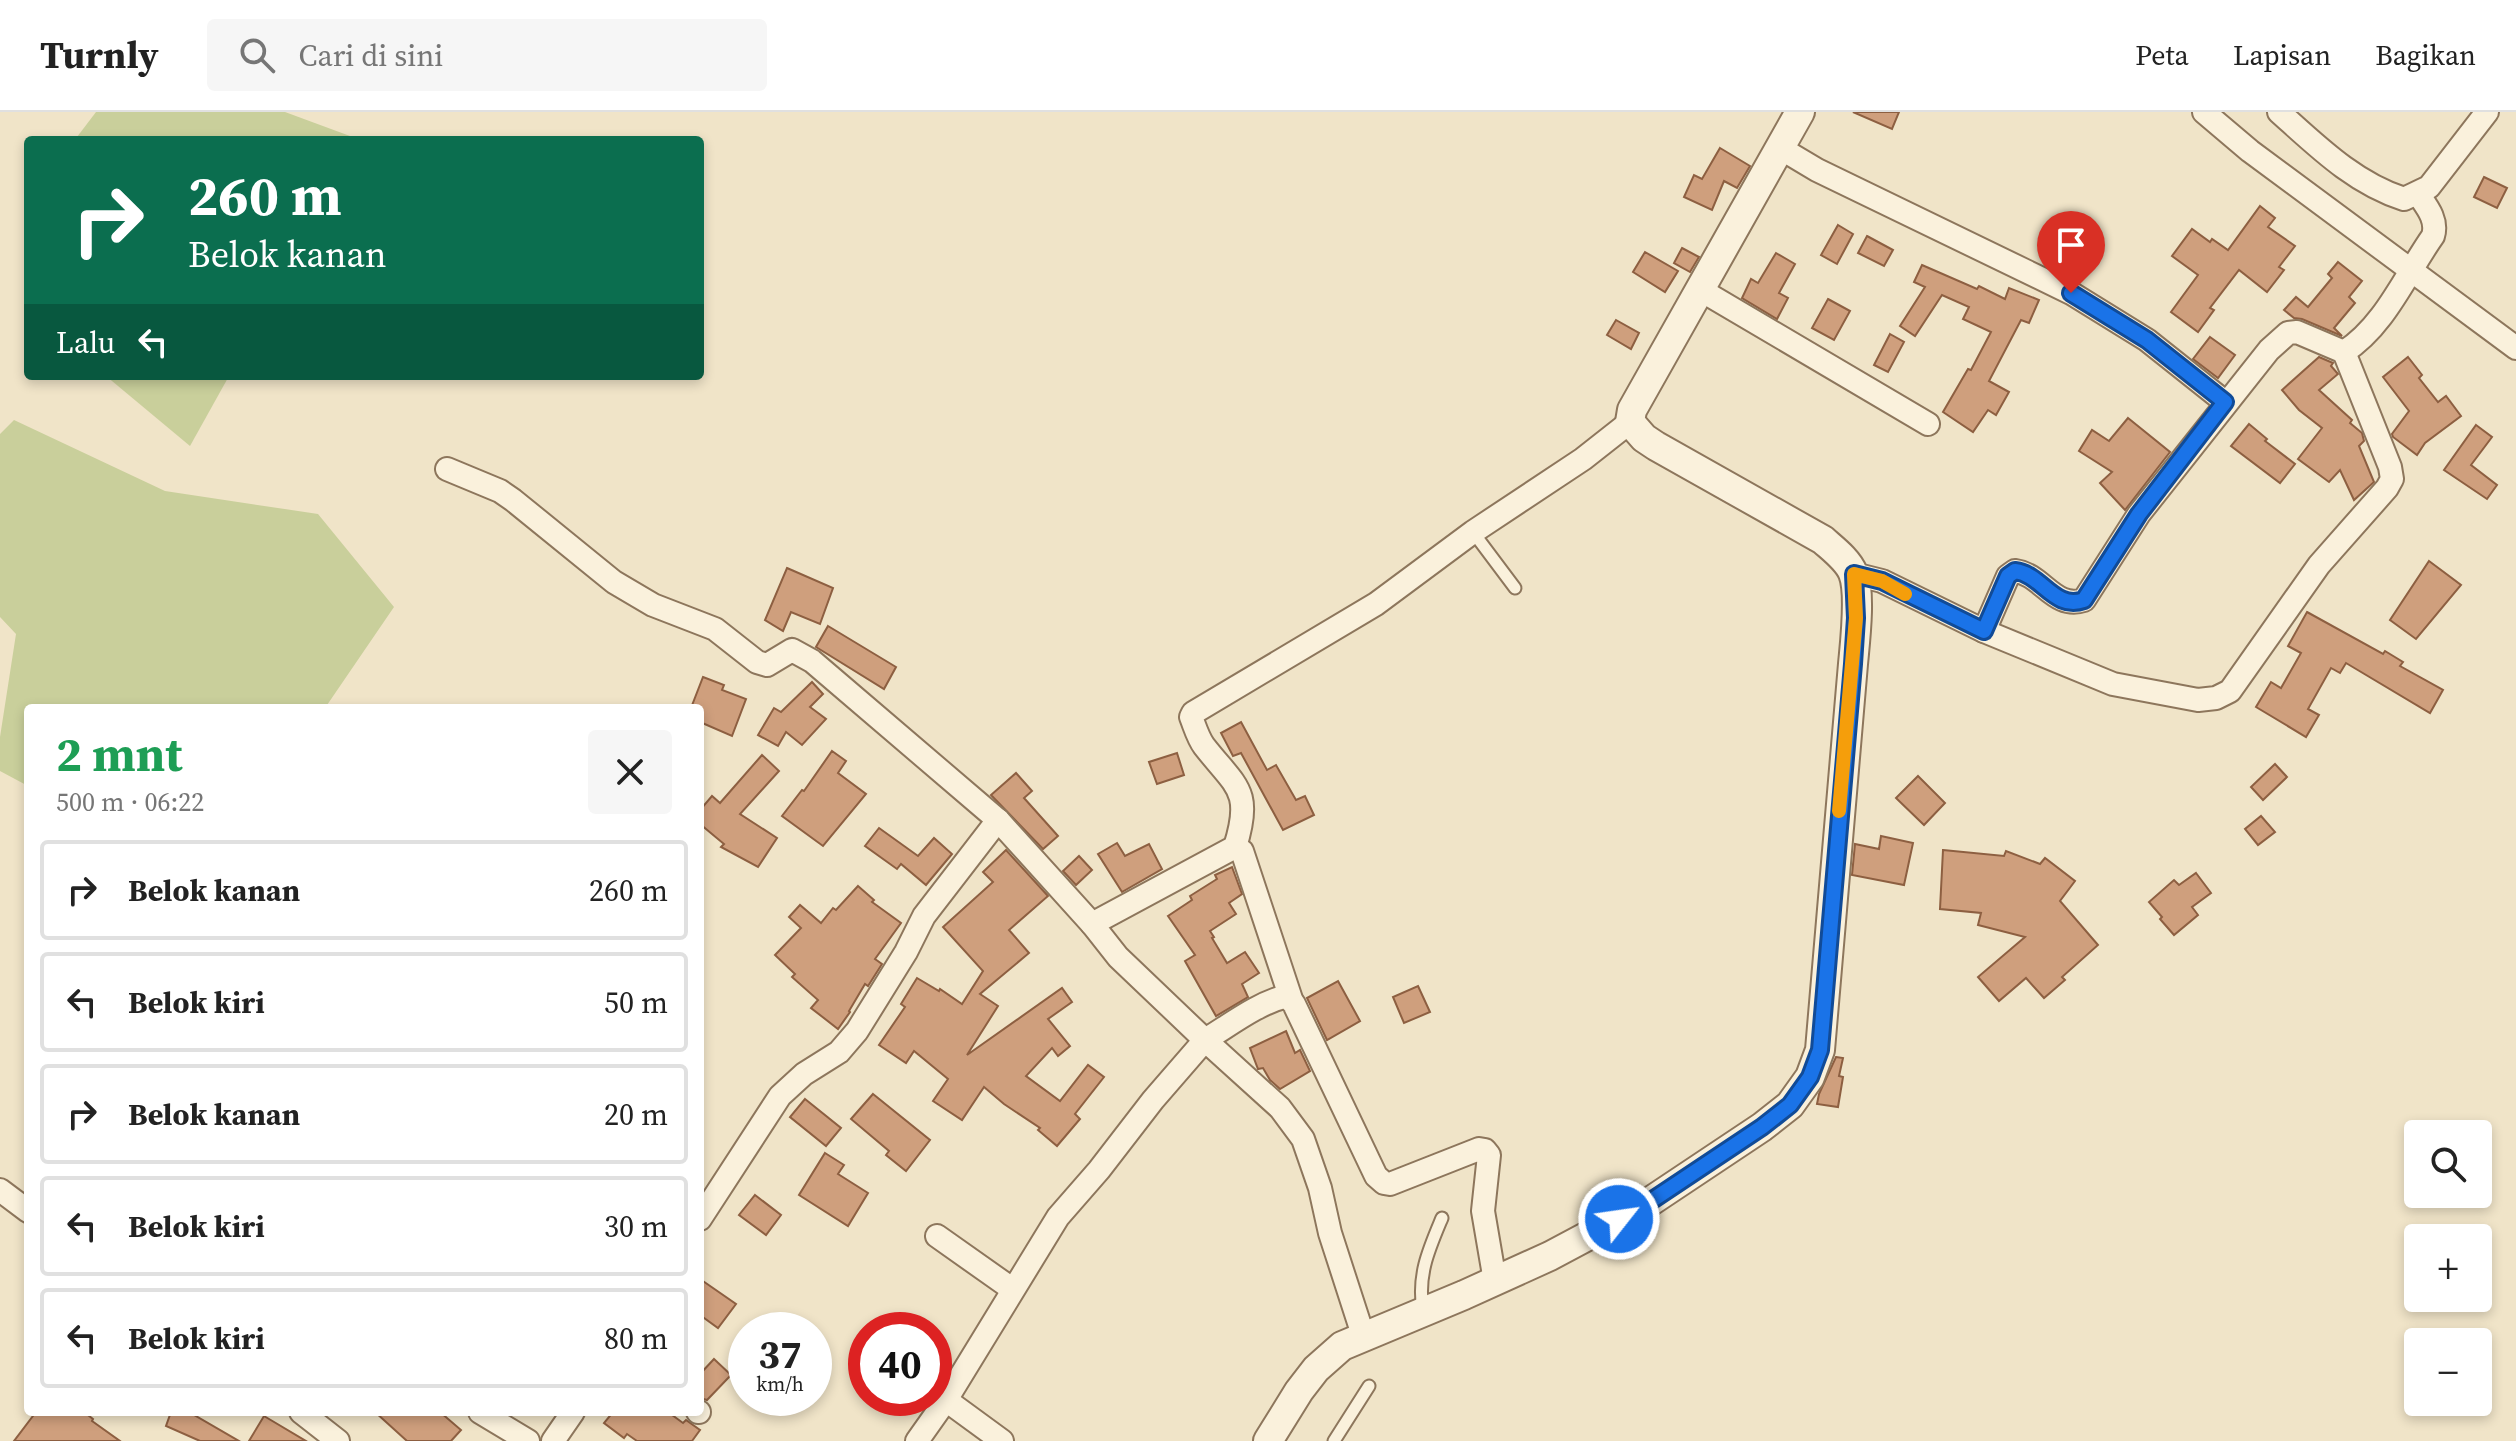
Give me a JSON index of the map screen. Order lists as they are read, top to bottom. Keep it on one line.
{"page":{"header":"Turnly","search":"Cari di sini","nav":["Peta","Lapisan","Bagikan"],"turn":["260 m","Belok kanan"],"then":"Lalu","heading":["2 mnt","500 m · 06:22"],"list":[{"name":"Belok kanan","value":"260 m"},{"name":"Belok kiri","value":"50 m"},{"name":"Belok kanan","value":"20 m"},{"name":"Belok kiri","value":"30 m"},{"name":"Belok kiri","value":"80 m"}],"map_buttons":["+","−"],"speed":"37 km/h","limit":"40"}}
